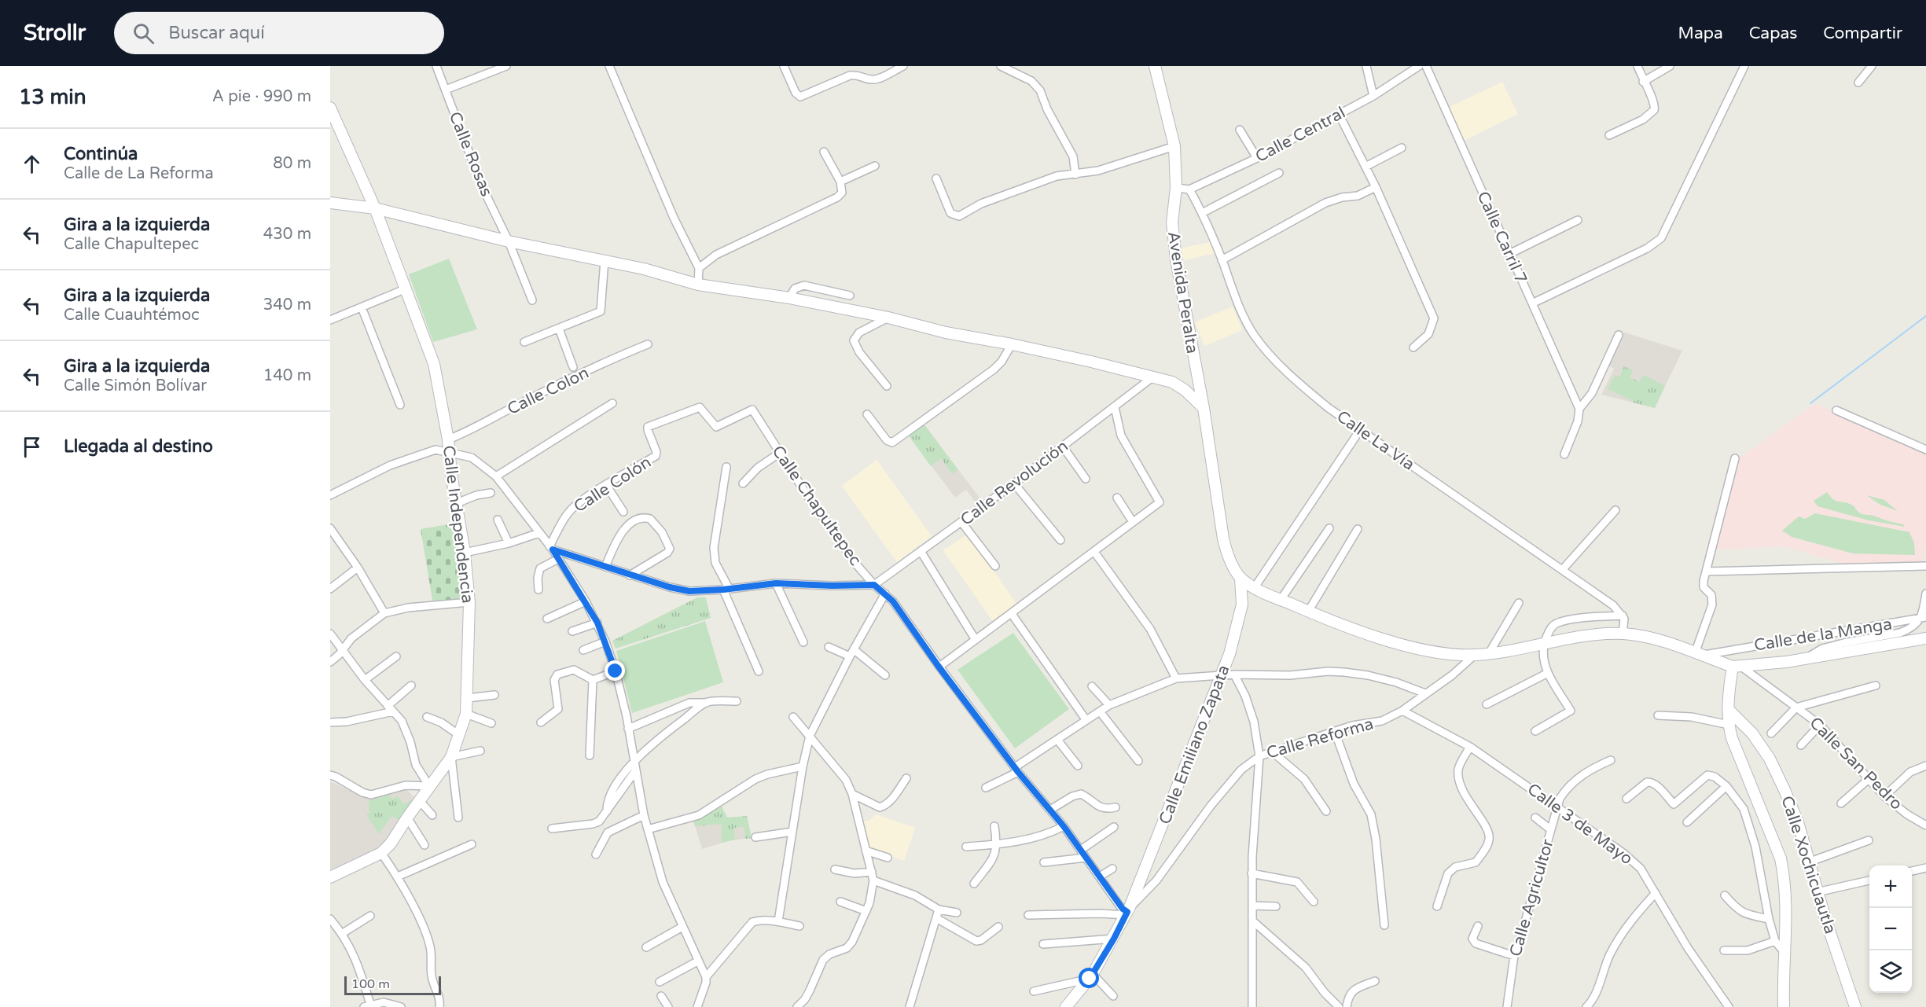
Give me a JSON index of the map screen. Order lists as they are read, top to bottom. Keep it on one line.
{"streets":{"main road":["Avenida Peralta","Calle Independencia","Calle Emiliano Zapata","Calle Xochicuautla"],"street":["Calle Central","Calle Rosas","Calle Carril 7","Calle Colon","Calle La Vía","Calle Revolución","Calle Colón","Calle Chapultepec","Calle de la Manga","Calle Reforma","Calle San Pedro","Calle 3 de Mayo","Calle Agricultor"]},"crossings":[["Calle Central","Calle La Vía"],["Avenida Peralta","Calle Emiliano Zapata"],["Calle Colon","Calle Independencia"],["Calle Revolución","Calle Chapultepec"],["Calle Colón","Calle Chapultepec"],["Calle Chapultepec","Calle Reforma"],["Calle Chapultepec","Calle Emiliano Zapata"],["Calle Reforma","Calle Emiliano Zapata"],["Calle Reforma","Calle 3 de Mayo"],["Calle 3 de Mayo","Calle Agricultor"]],"scale_bar":"100 m","page":{"header":"Strollr","search":"Buscar aquí","nav":["Mapa","Capas","Compartir"],"heading":["13 min","A pie · 990 m"],"list":[["Continúa","Calle de La Reforma","80 m"],["Gira a la izquierda","Calle Chapultepec","430 m"],["Gira a la izquierda","Calle Cuauhtémoc","340 m"],["Gira a la izquierda","Calle Simón Bolívar","140 m"],"Llegada al destino"],"map_buttons":["+","−"],"scale":"100 m"}}
